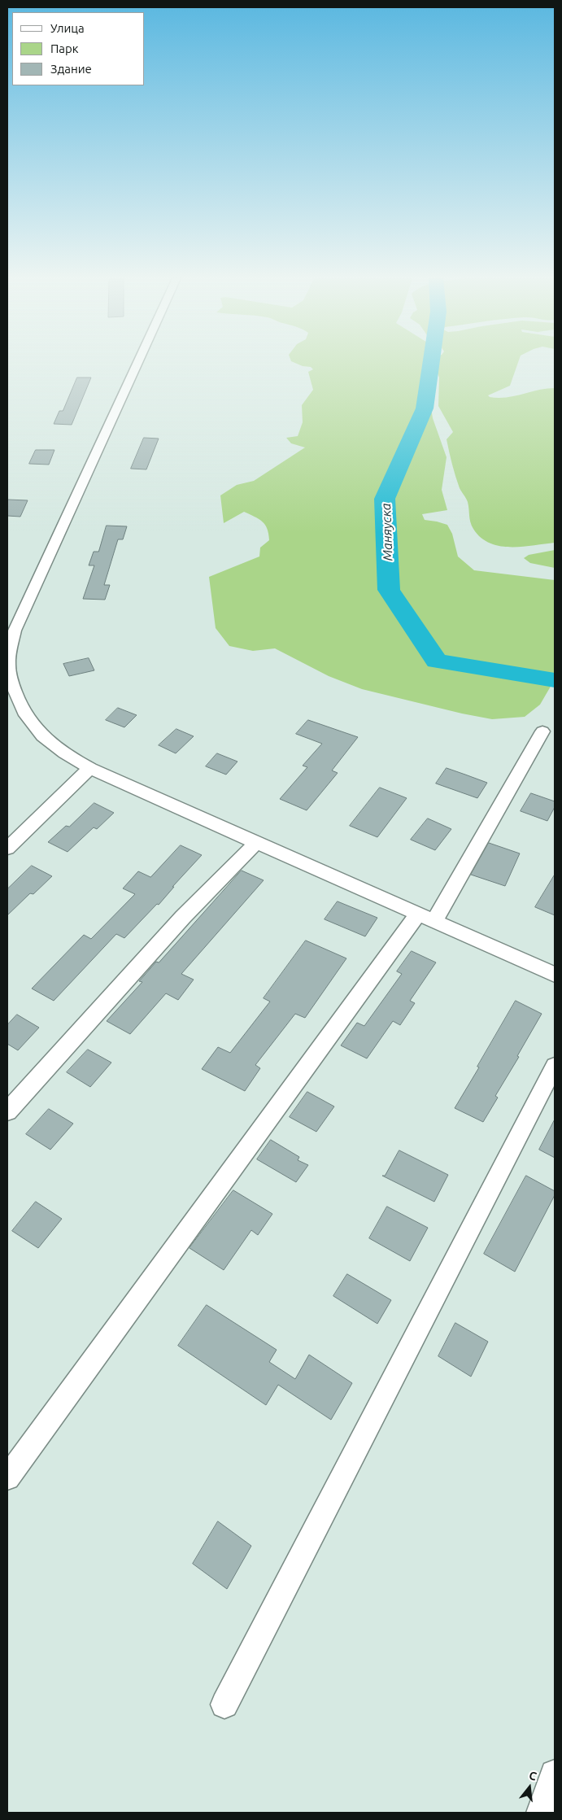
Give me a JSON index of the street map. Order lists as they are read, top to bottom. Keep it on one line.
{"water":["Маняуска"],"legend":["Улица","Парк","Здание"],"north":"top"}
